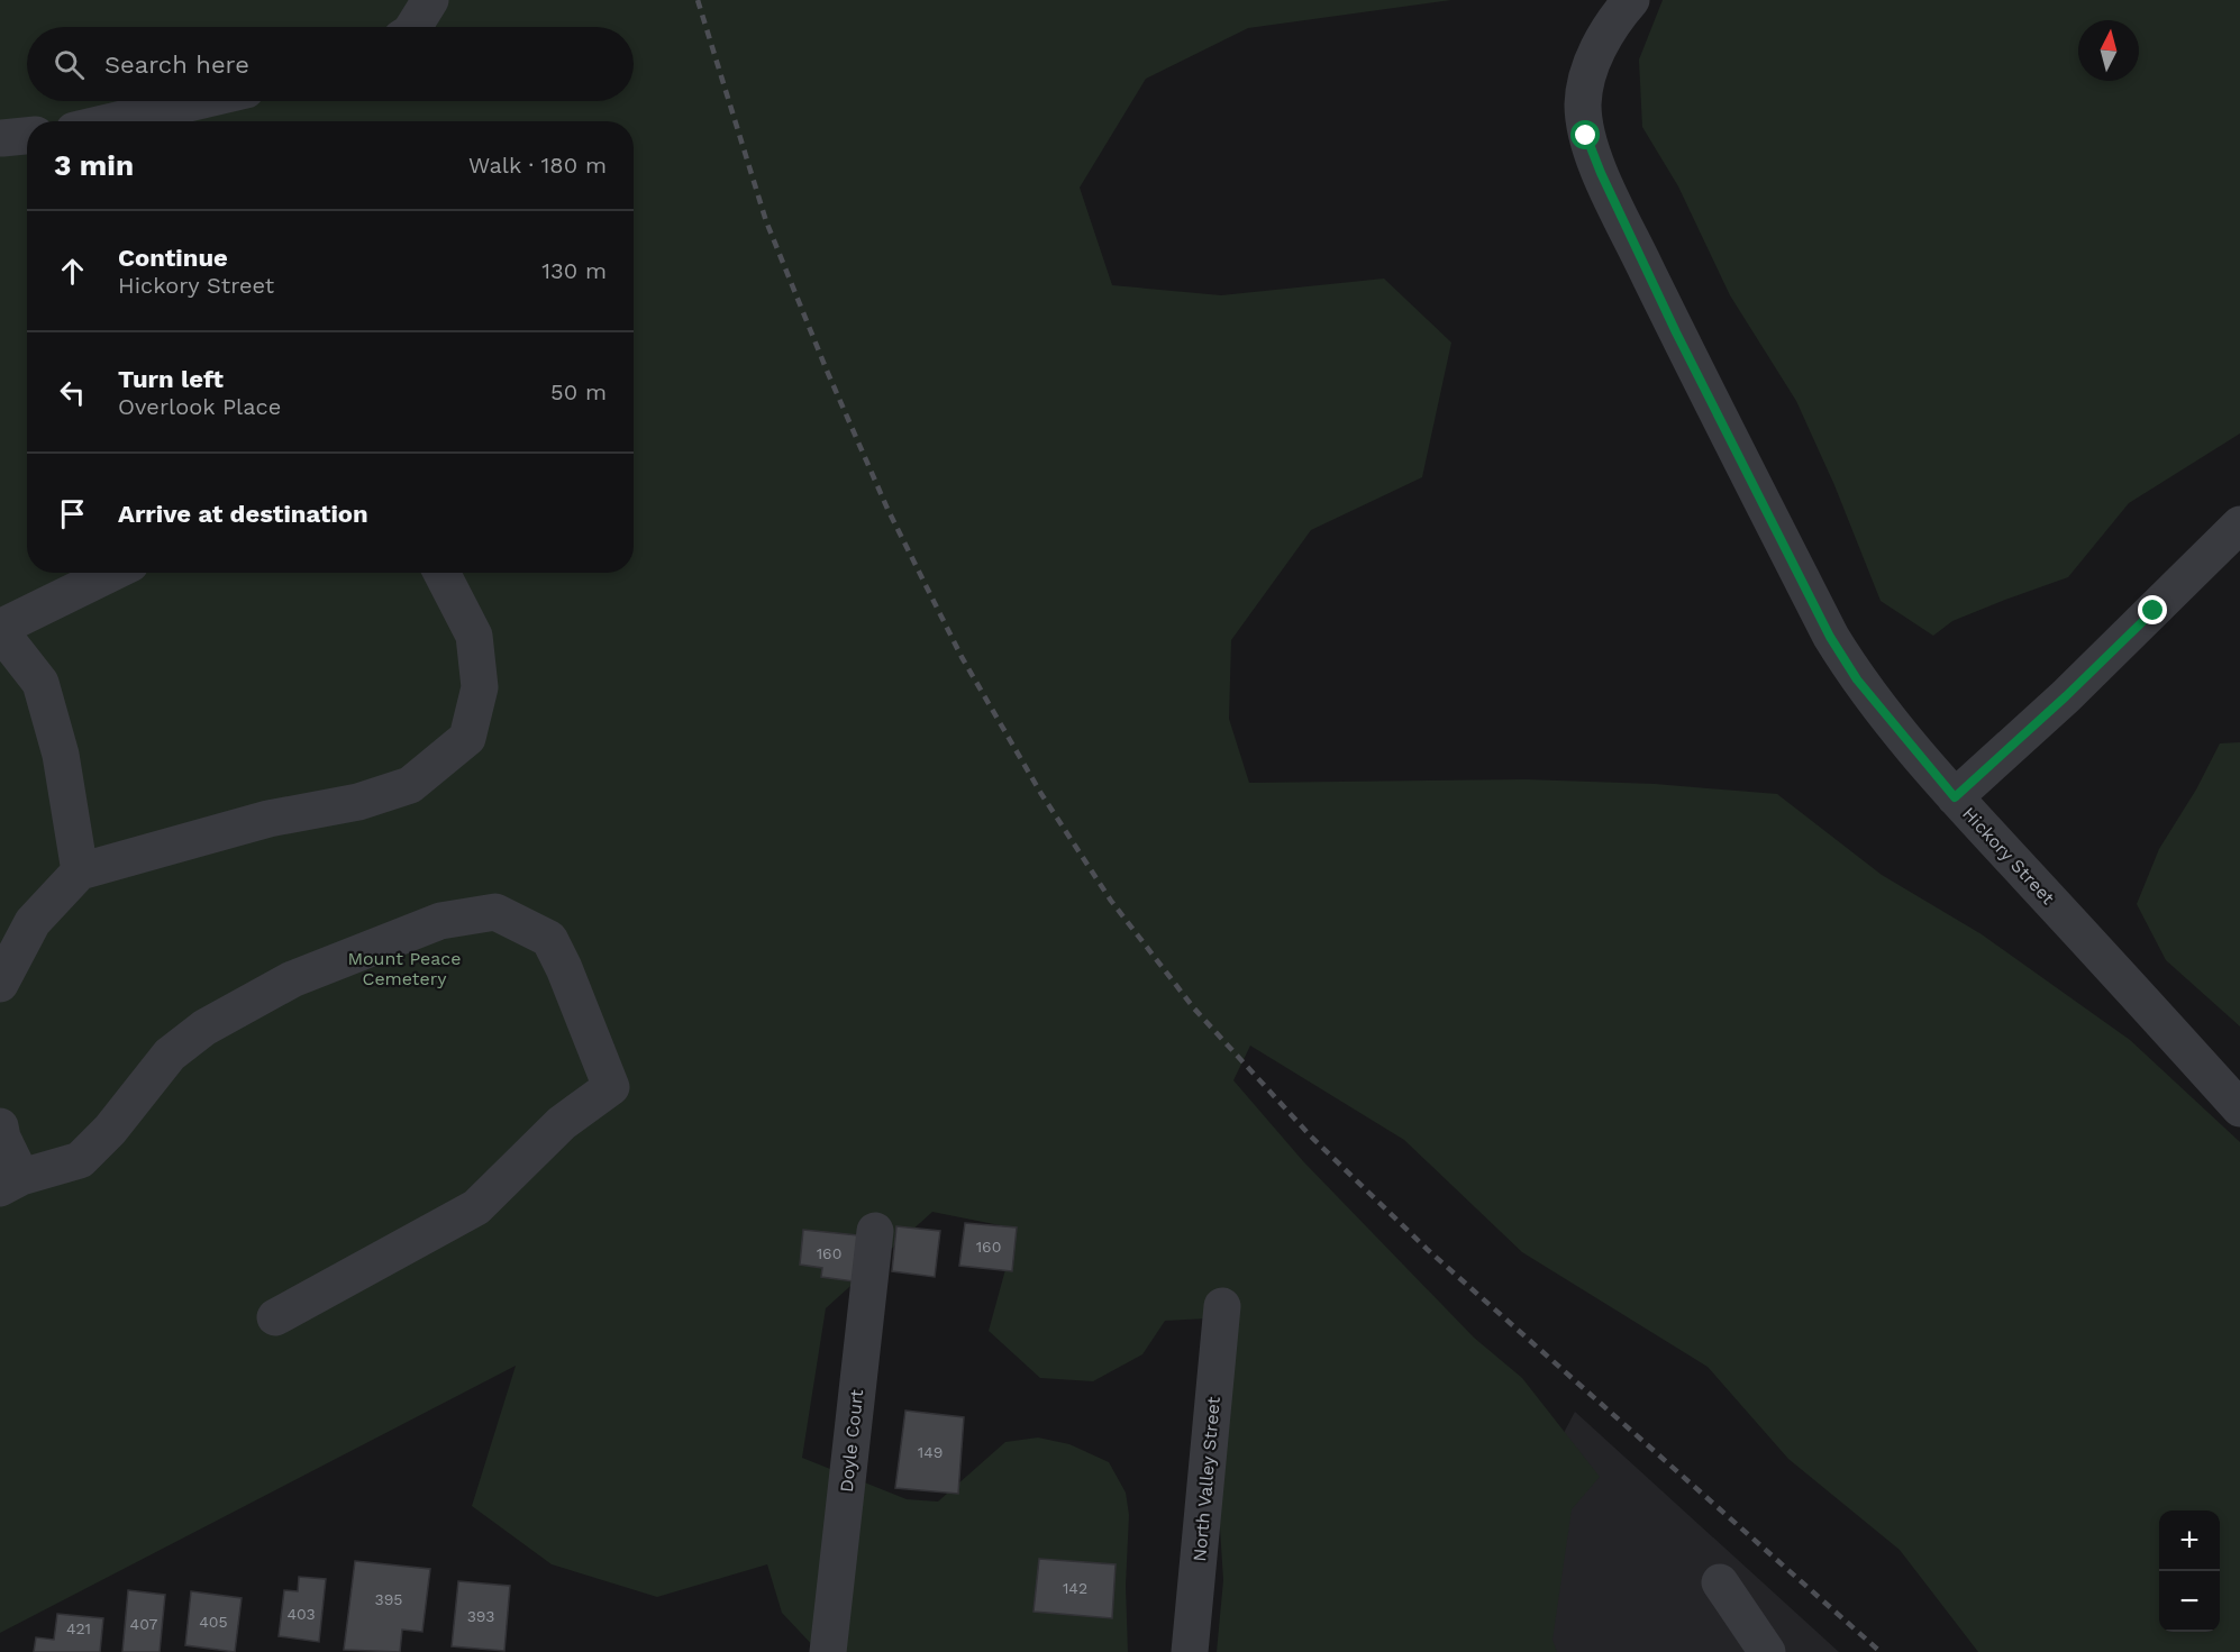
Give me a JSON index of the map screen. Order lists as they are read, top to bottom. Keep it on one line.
{"streets":{"street":["Hickory Street","Doyle Court","North Valley Street"]},"parks":["Mount Peace Cemetery"],"house_numbers":["160","160","149","142","395","403","393","405","407","421"],"north":"top","page":{"search":"Search here","heading":["3 min","Walk · 180 m"],"list":[["Continue","Hickory Street","130 m"],["Turn left","Overlook Place","50 m"],"Arrive at destination"],"map_buttons":["+","−"]}}
